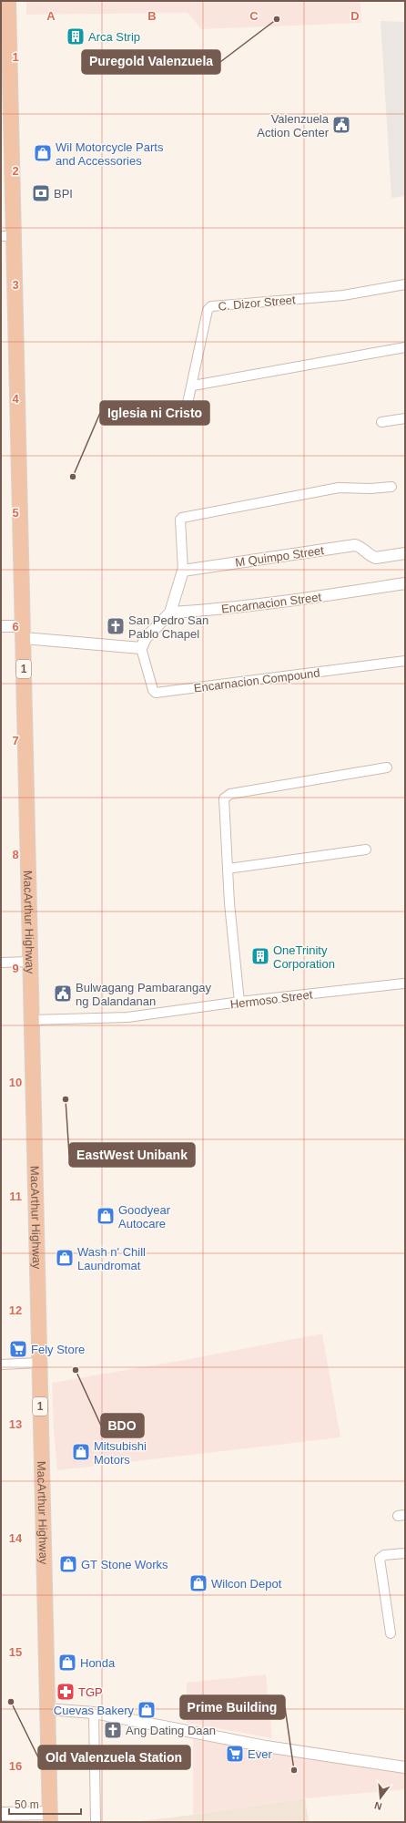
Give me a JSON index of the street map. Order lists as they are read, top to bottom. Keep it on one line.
{"streets":{"highway":["1","MacArthur Highway"],"street":["C. Dizor Street","M Quimpo Street","Encarnacion Street","Encarnacion Compound","Hermoso Street"]},"crossings":[["MacArthur Highway","Hermoso Street"]],"places":{"other":["Puregold Valenzuela","Iglesia ni Cristo","EastWest Unibank","BDO","Old Valenzuela Station","Prime Building"],"building":["Arca Strip","OneTrinity Corporation"],"public building":["Valenzuela Action Center","Bulwagang Pambarangay ng Dalandanan"],"shop":["Wil Motorcycle Parts and Accessories","Goodyear Autocare","Wash n' Chill Laundromat","Mitsubishi Motors","GT Stone Works","Wilcon Depot","Honda","Cuevas Bakery"],"bank":["BPI"],"church":["San Pedro San Pablo Chapel","Ang Dating Daan"],"supermarket":["Fely Store","Ever"],"pharmacy":["TGP"]},"scale_bar":"50 m","north":"bottom","grid":{"columns":["A","B","C","D"],"rows":["1","2","3","4","5","6","7","8","9","10","11","12","13","14","15","16"]}}
